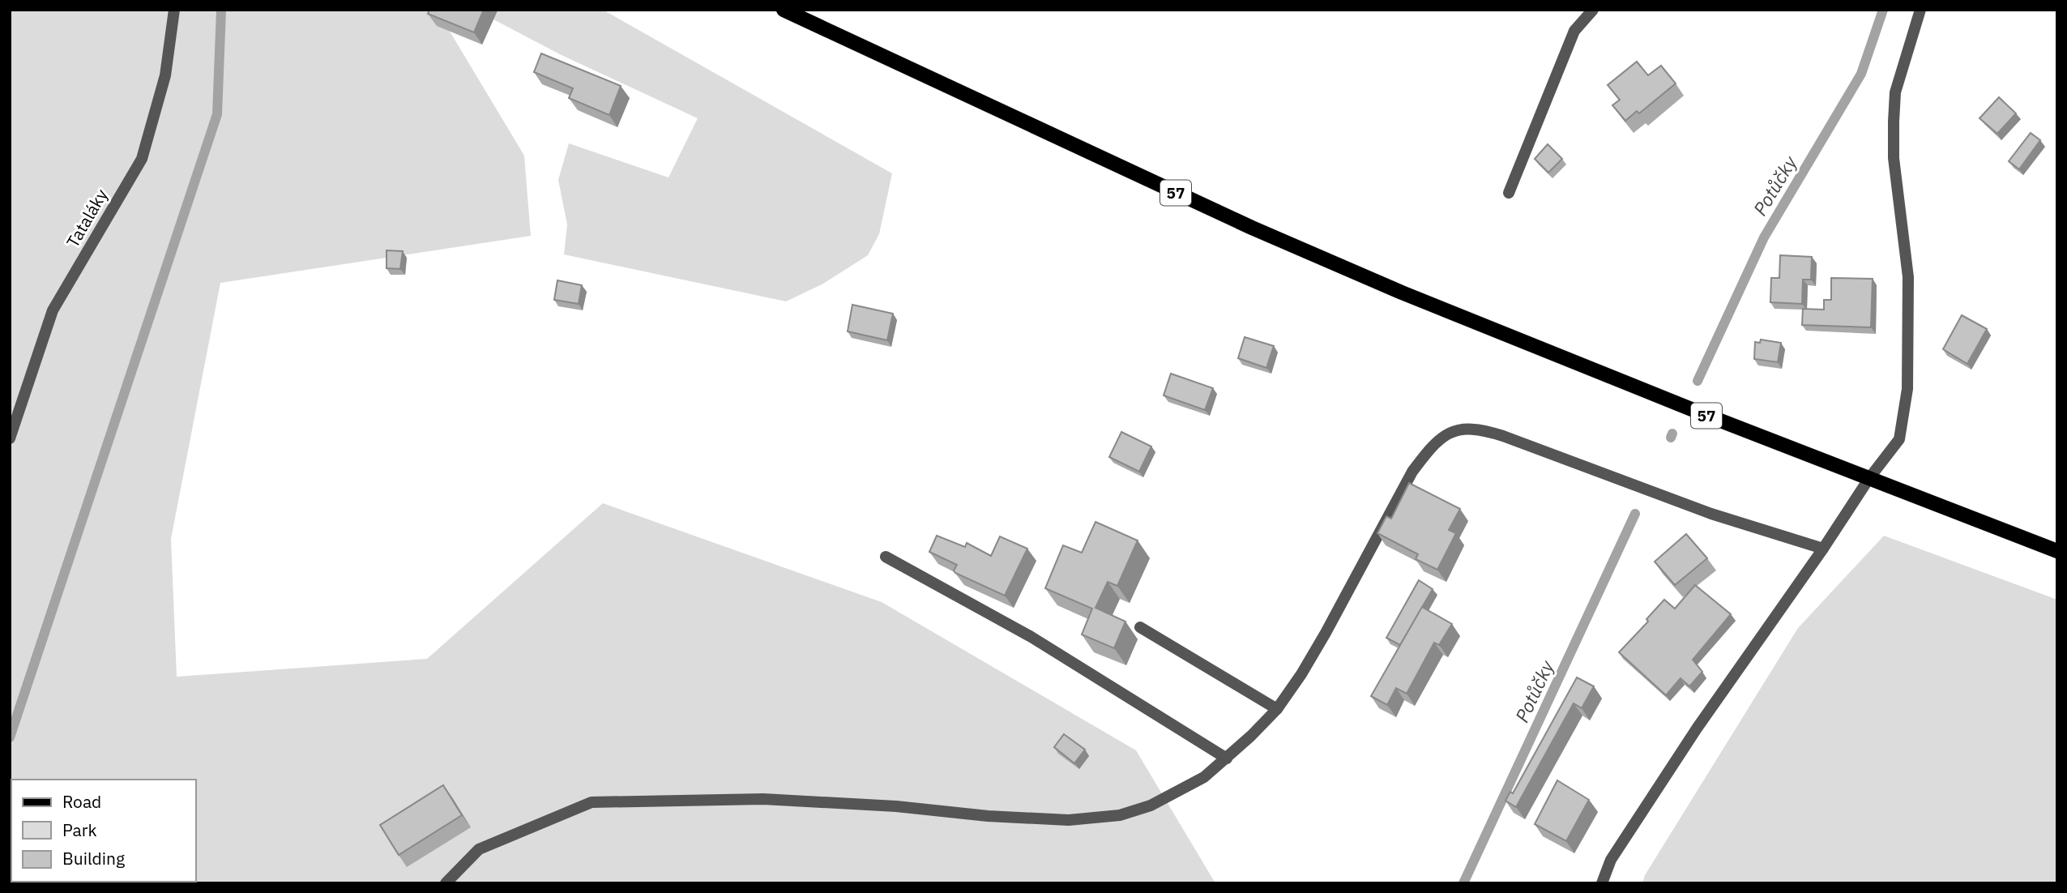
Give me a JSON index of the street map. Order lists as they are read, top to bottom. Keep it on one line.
{"streets":{"main road":["57"],"street":["Tataláky"]},"water":["Potůčky"],"legend":["Road","Park","Building"]}
